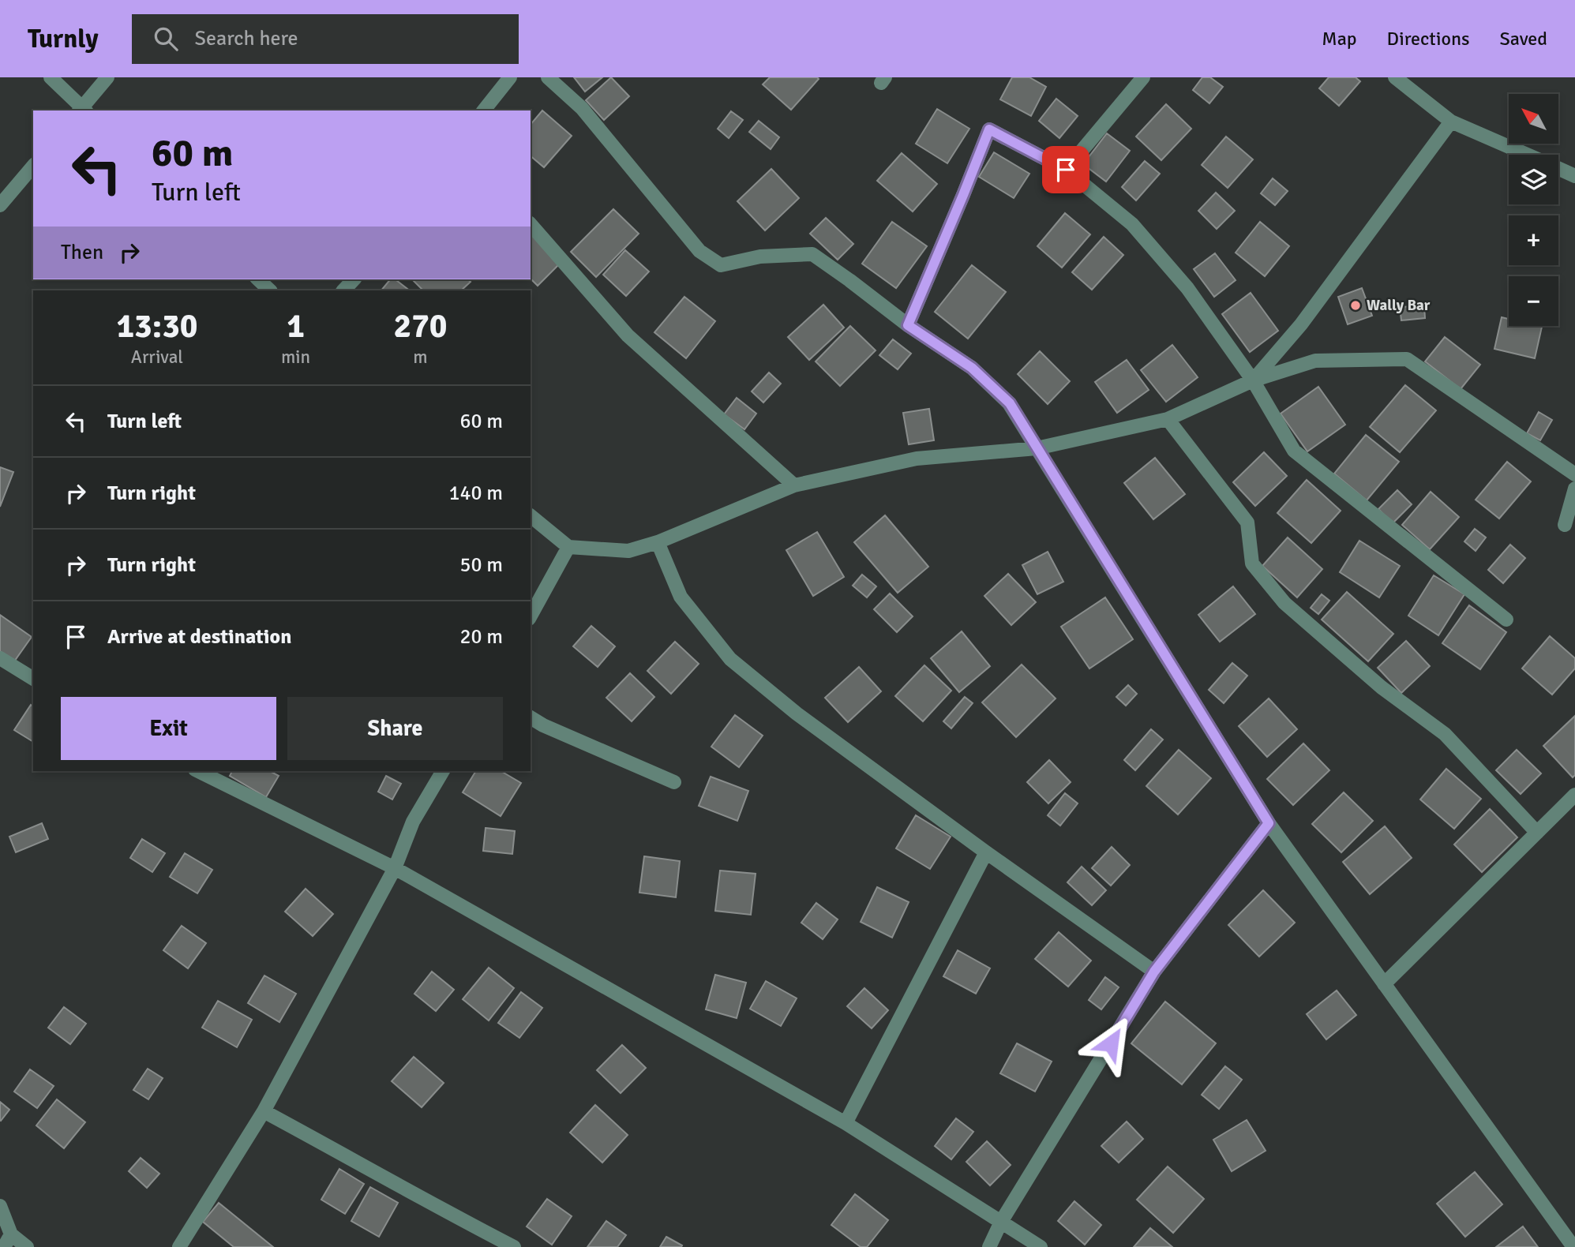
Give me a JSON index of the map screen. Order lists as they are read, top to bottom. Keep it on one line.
{"places":["Wally Bar"],"north":"top left","page":{"header":"Turnly","search":"Search here","nav":["Map","Directions","Saved"],"map_buttons":["+","−"],"turn":["60 m","Turn left"],"then":"Then","eta":["13:30","Arrival","1","min","270","m"],"list":[{"name":"Turn left","value":"60 m"},{"name":"Turn right","value":"140 m"},{"name":"Turn right","value":"50 m"},{"name":"Arrive at destination","value":"20 m"}],"buttons":["Exit","Share"]}}
